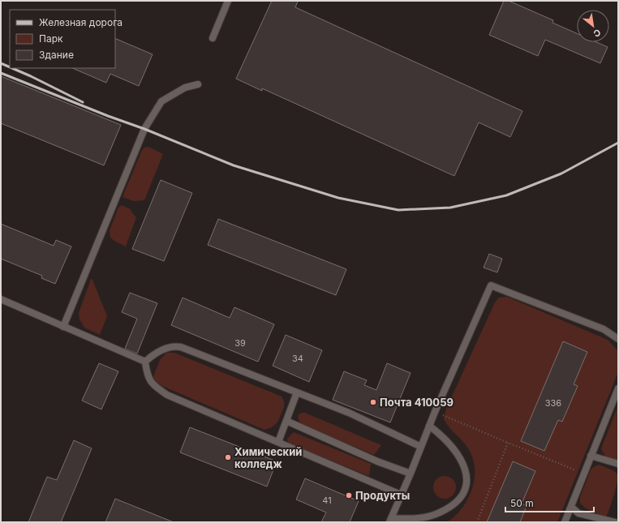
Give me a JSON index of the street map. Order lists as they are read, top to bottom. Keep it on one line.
{"places":["Почта 410059","Химический колледж","Продукты"],"house_numbers":["39","34","336","41"],"legend":["Железная дорога","Парк","Здание"],"scale_bar":"50 m","north":"bottom right"}
